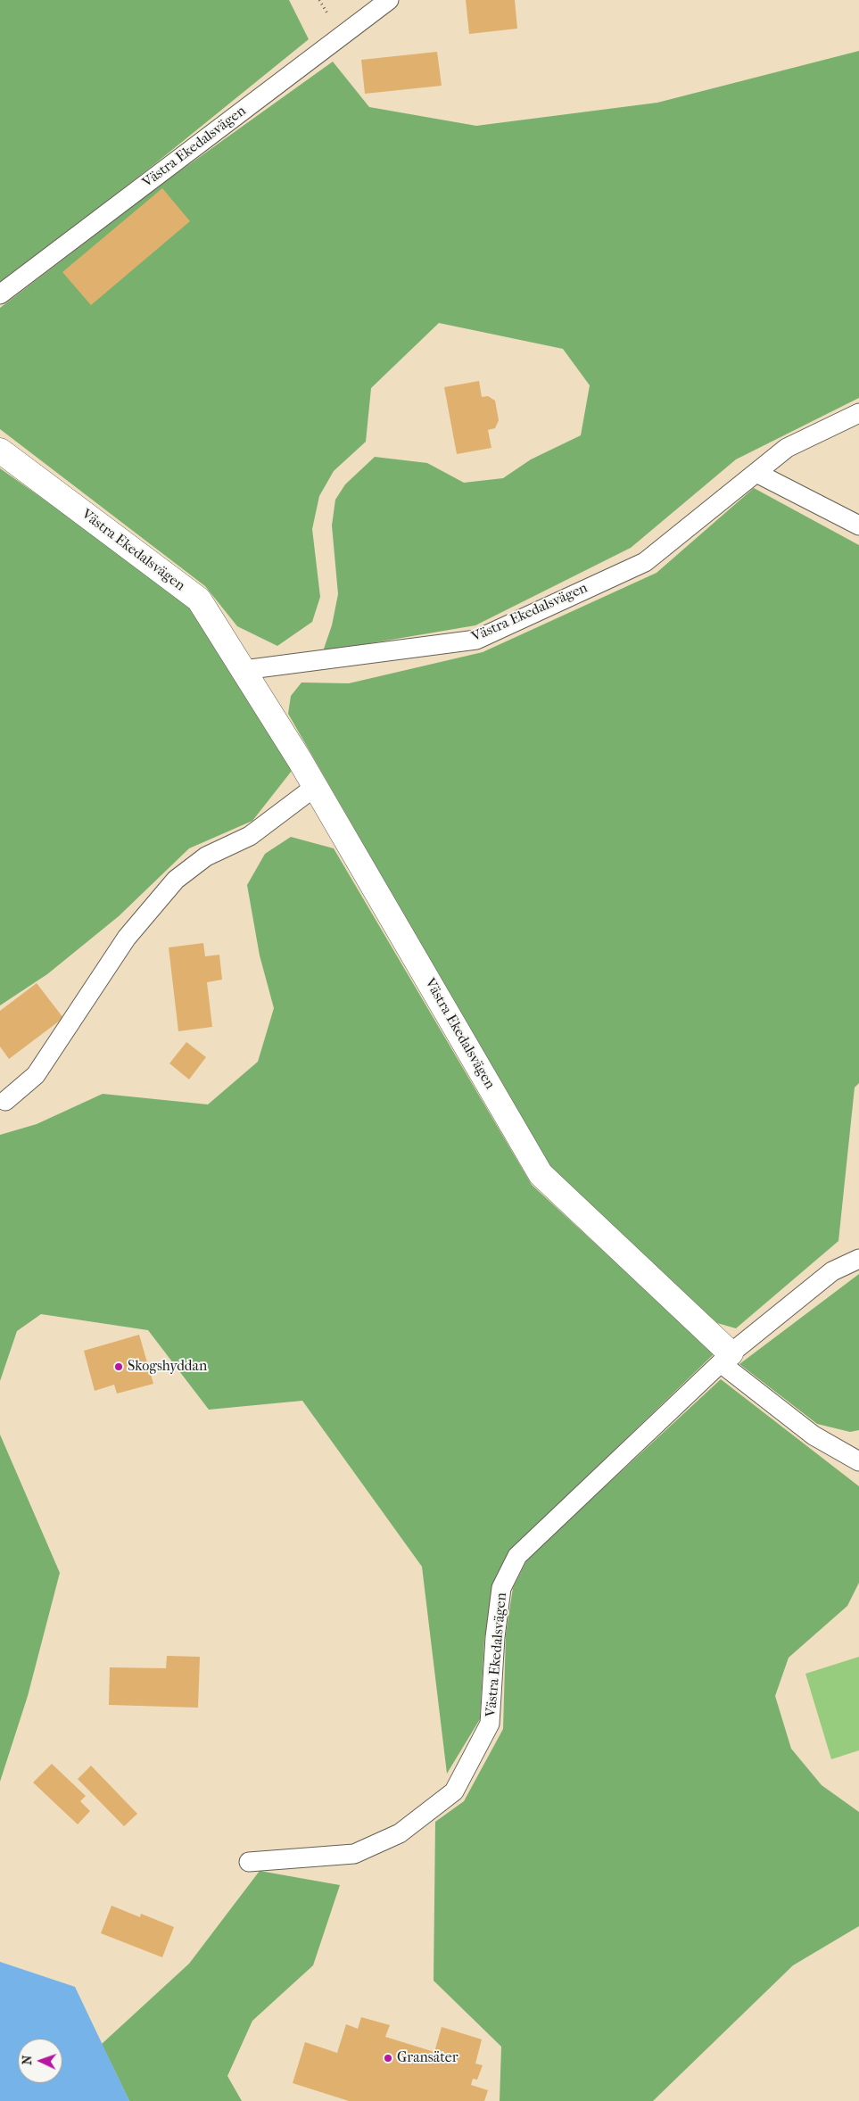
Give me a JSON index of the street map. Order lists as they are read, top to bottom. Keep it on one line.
{"streets":{"street":["Västra Ekedalsvägen"]},"places":["Skogshyddan","Gransäter"],"north":"left"}
